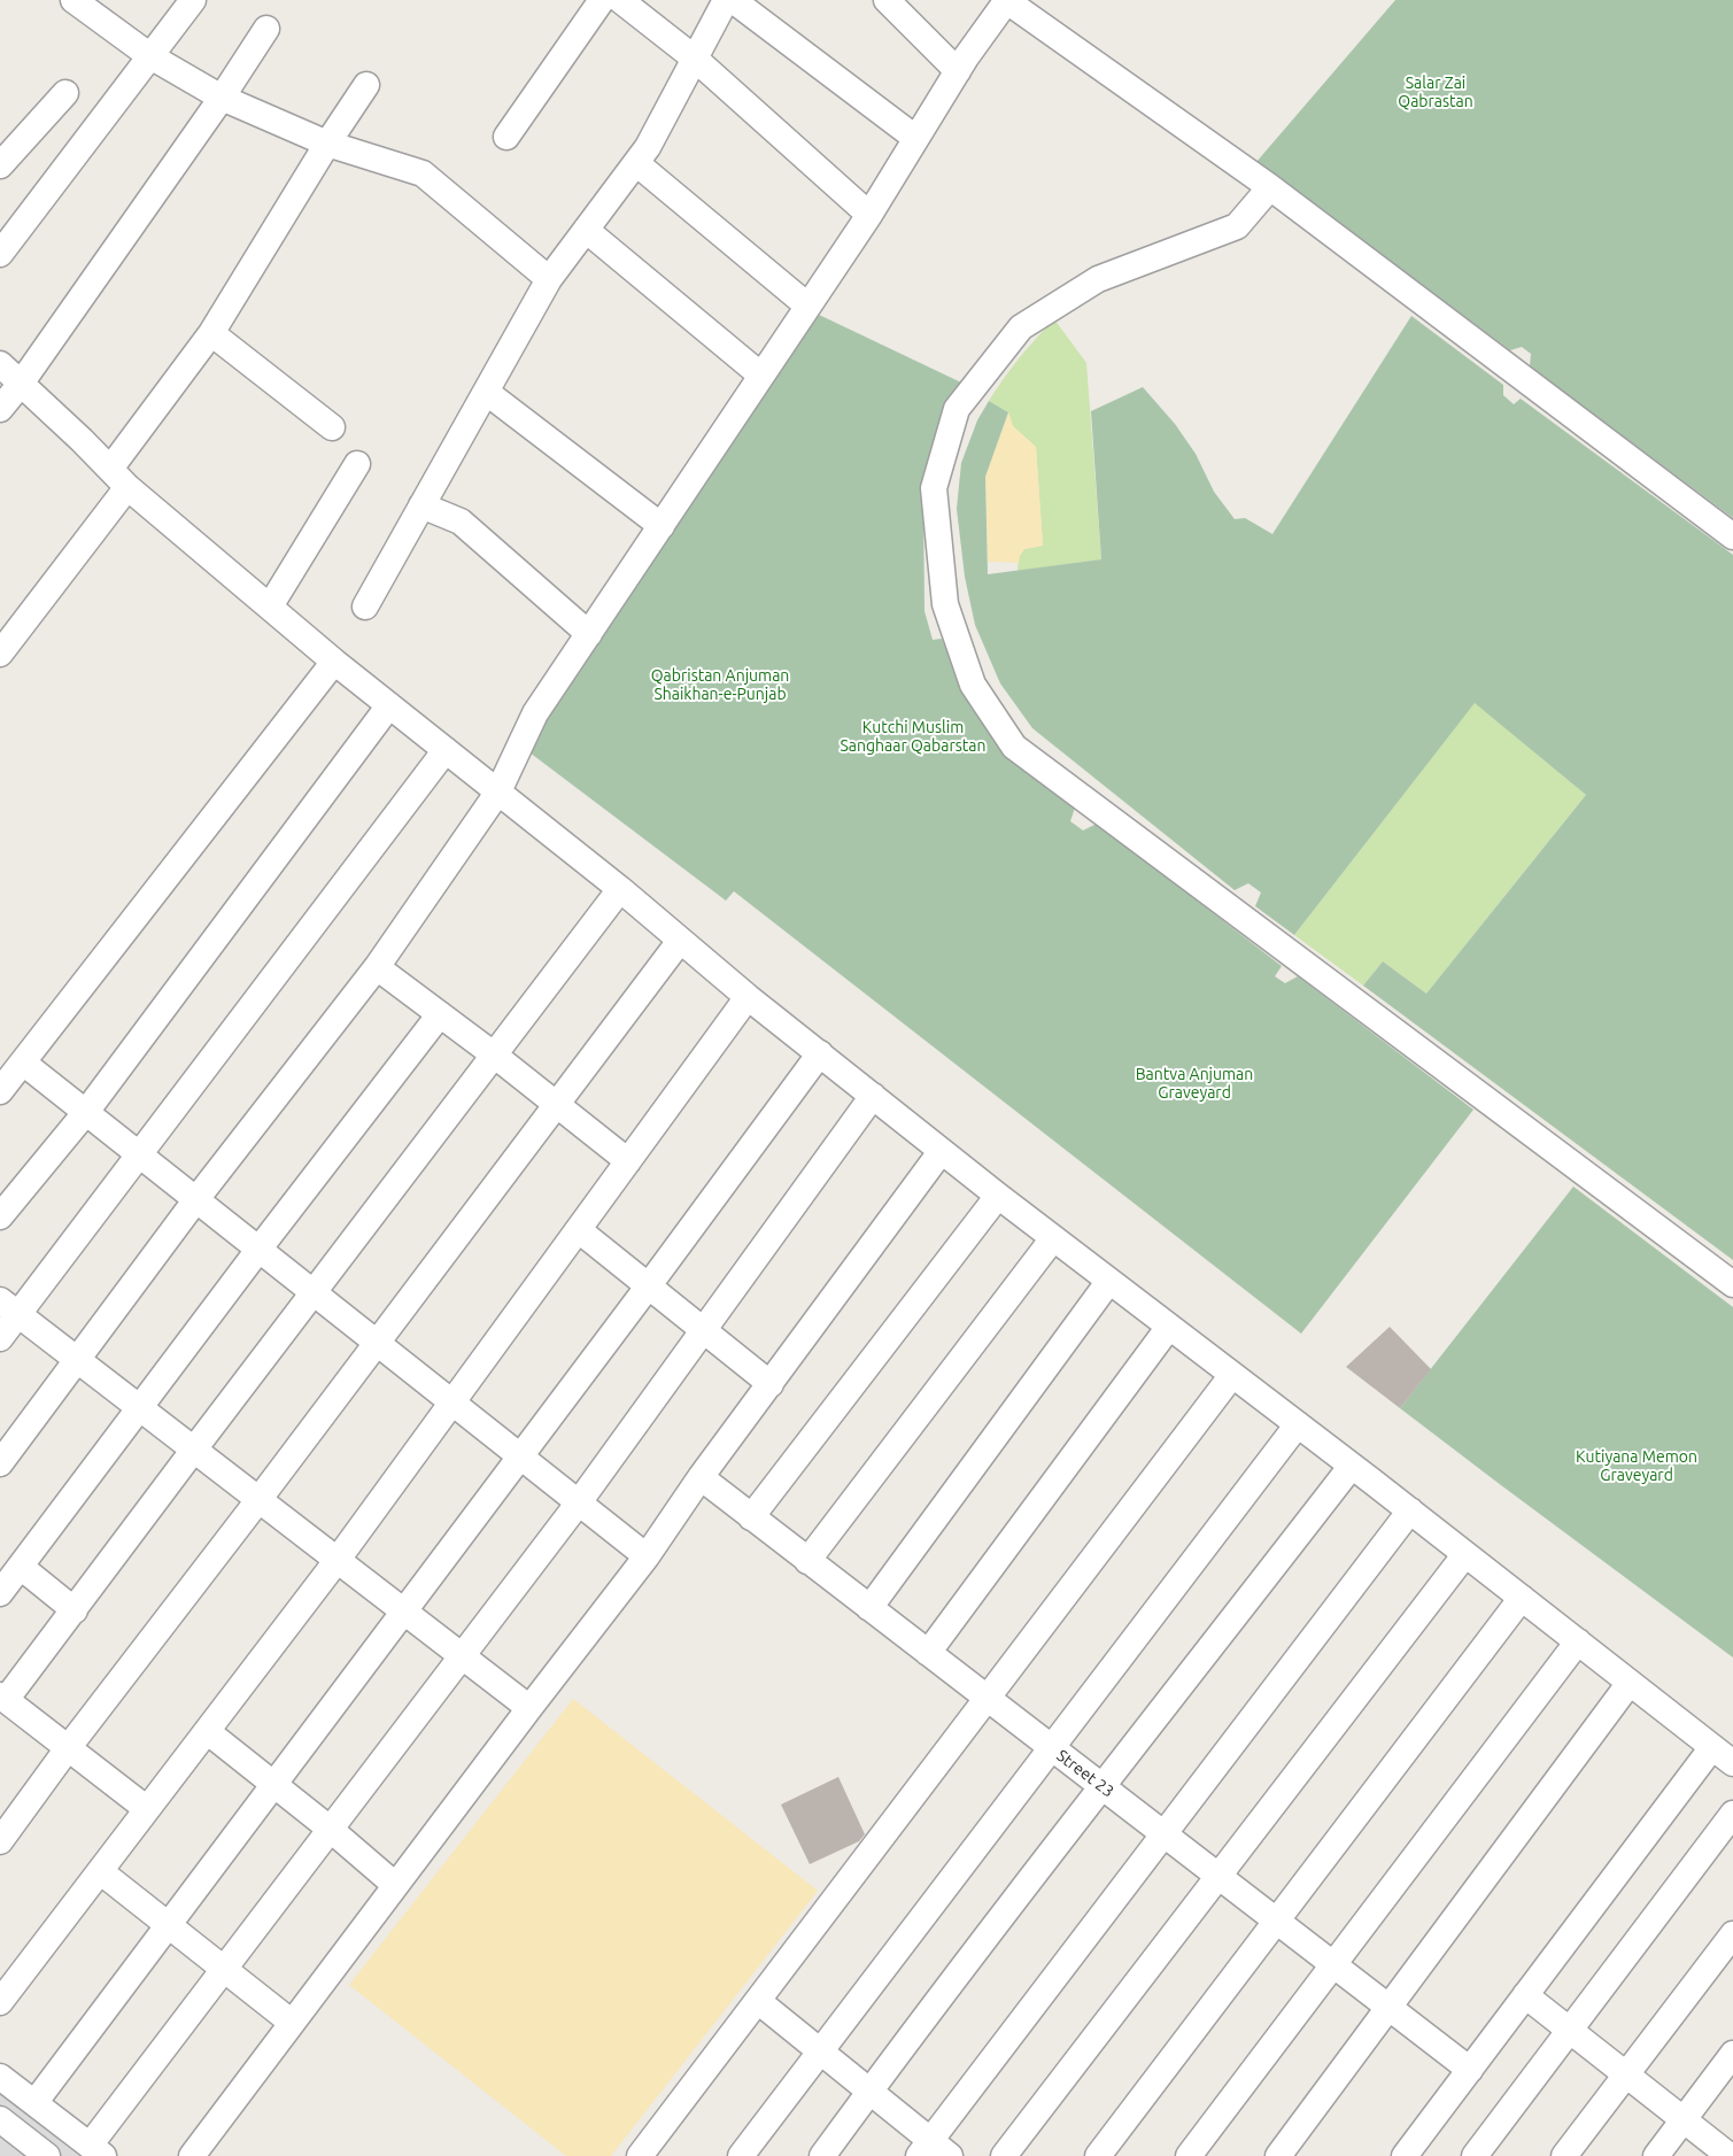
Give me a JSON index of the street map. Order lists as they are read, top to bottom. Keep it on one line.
{"streets":{"street":["Street 23"]},"parks":["Salar Zai Qabrastan","Qabristan Anjuman Shaikhan-e-Punjab","Kutchi Muslim Sanghaar Qabarstan","Bantva Anjuman Graveyard","Kutiyana Memon Graveyard"]}
